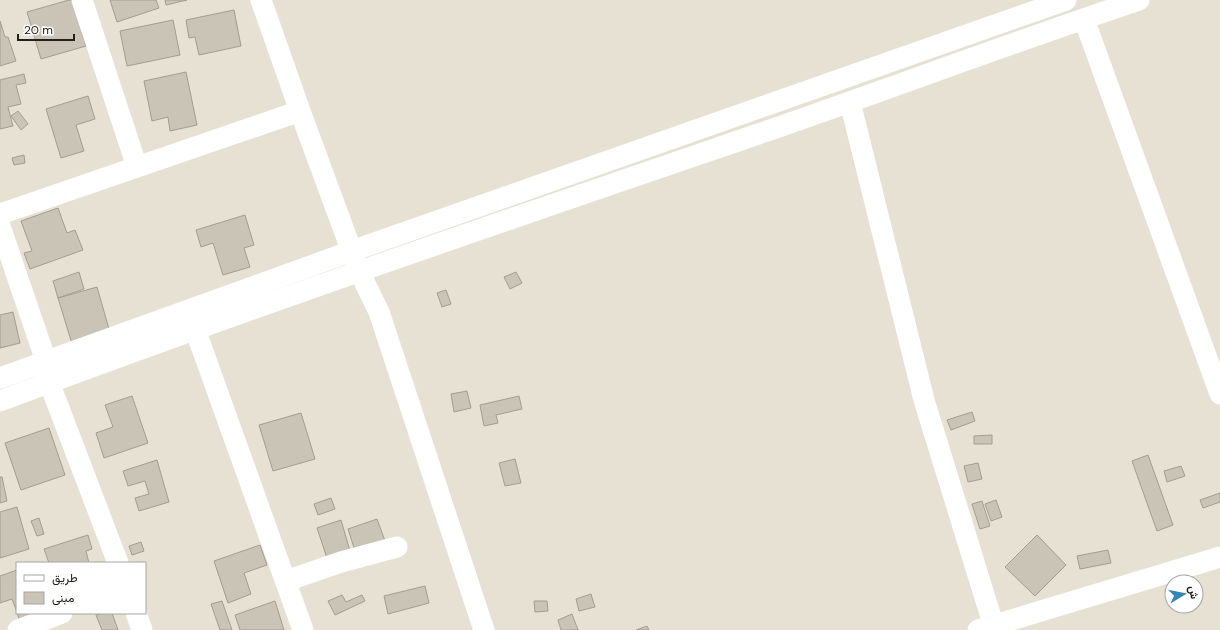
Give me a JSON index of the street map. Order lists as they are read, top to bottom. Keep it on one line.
{"legend":["طريق","مبنى"],"scale_bar":"20 m","north":"right"}
